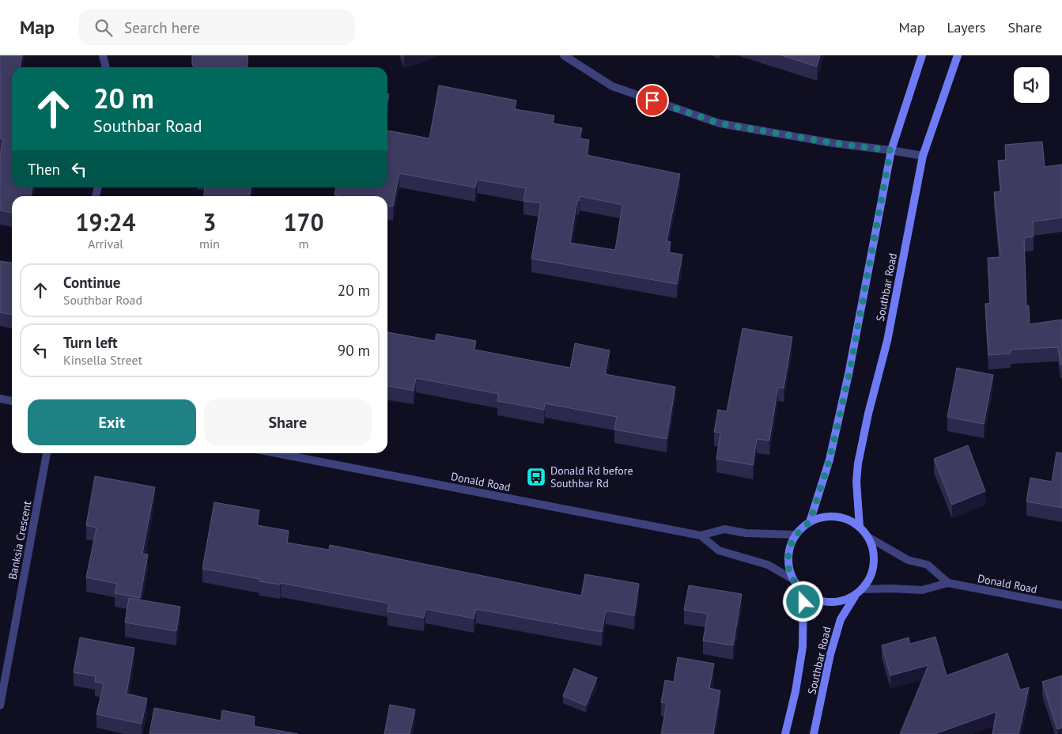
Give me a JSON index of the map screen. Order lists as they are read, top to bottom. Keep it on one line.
{"streets":{"main road":["Southbar Road"],"street":["Donald Road","Banksia Crescent"]},"crossings":[["Southbar Road","Donald Road"]],"places":{"bus stop":["Donald Rd before Southbar Rd"]},"page":{"header":"Map","search":"Search here","nav":["Map","Layers","Share"],"turn":["20 m","Southbar Road"],"then":"Then","eta":["19:24","Arrival","3","min","170","m"],"list":[{"name":"Continue","note":"Southbar Road","value":"20 m"},{"name":"Turn left","note":"Kinsella Street","value":"90 m"}],"buttons":["Exit","Share"]}}
